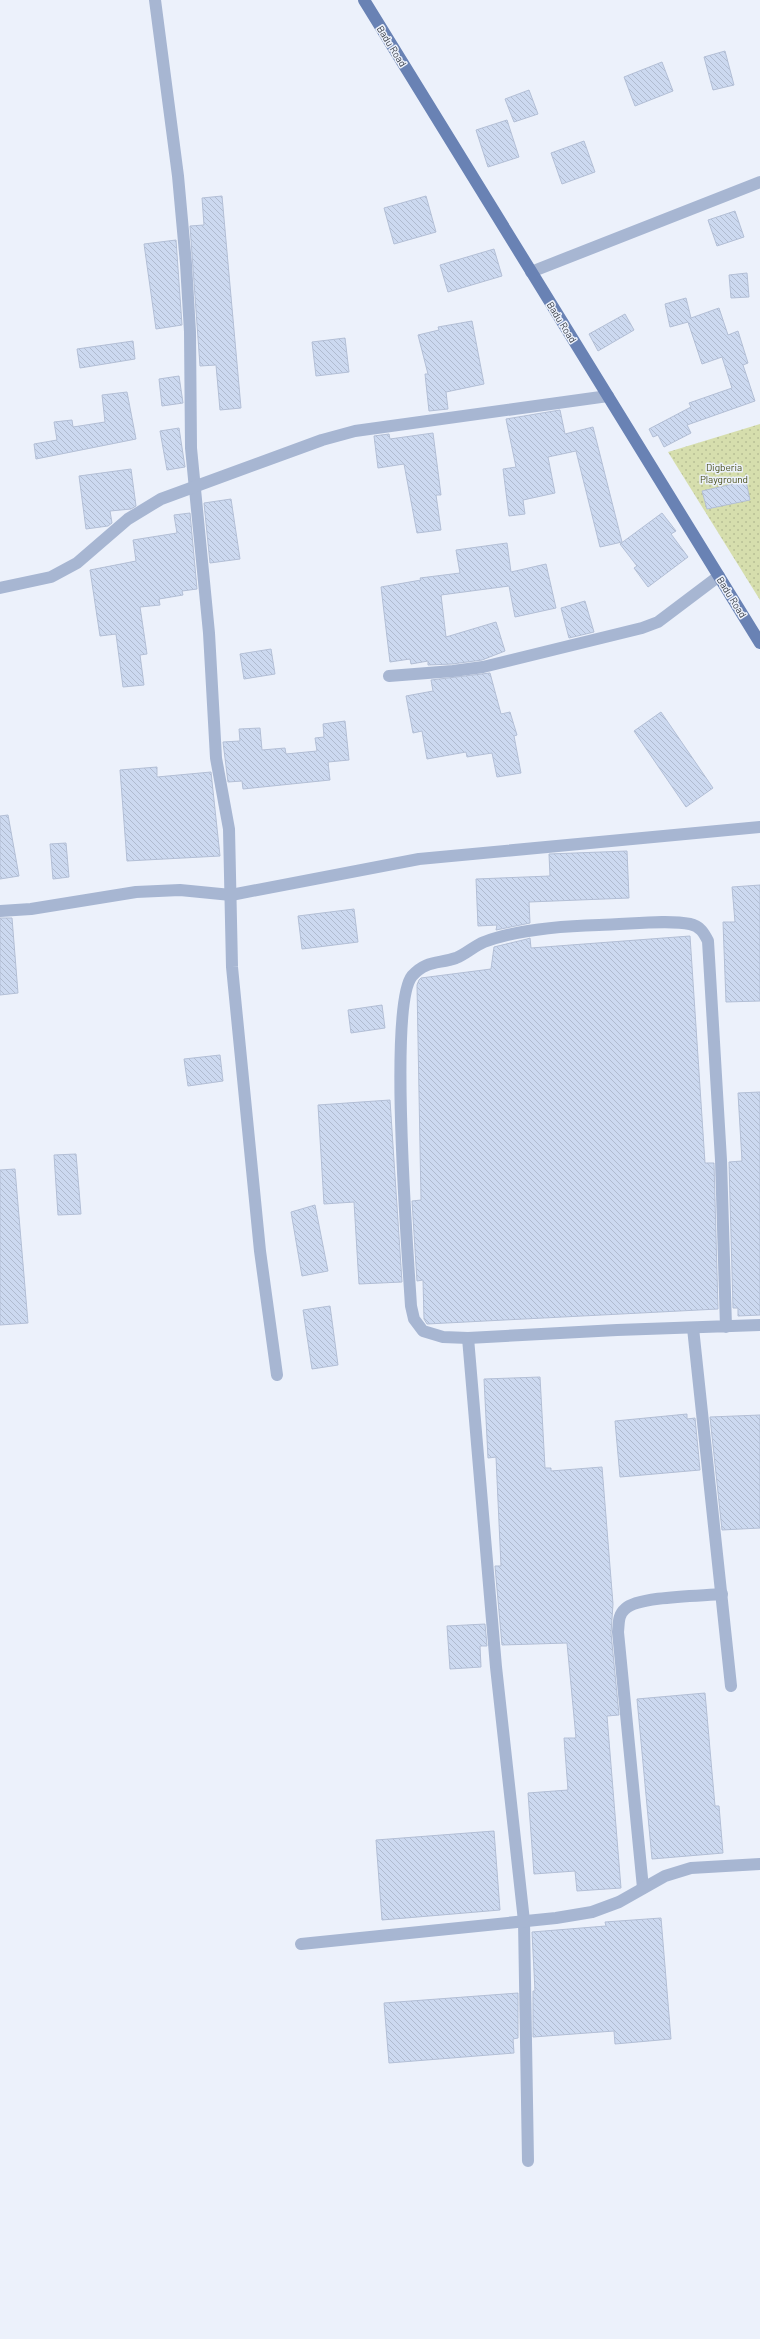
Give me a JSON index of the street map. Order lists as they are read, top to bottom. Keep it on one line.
{"streets":{"main road":["Badu Road"]},"parks":["Digberia Playground"]}
